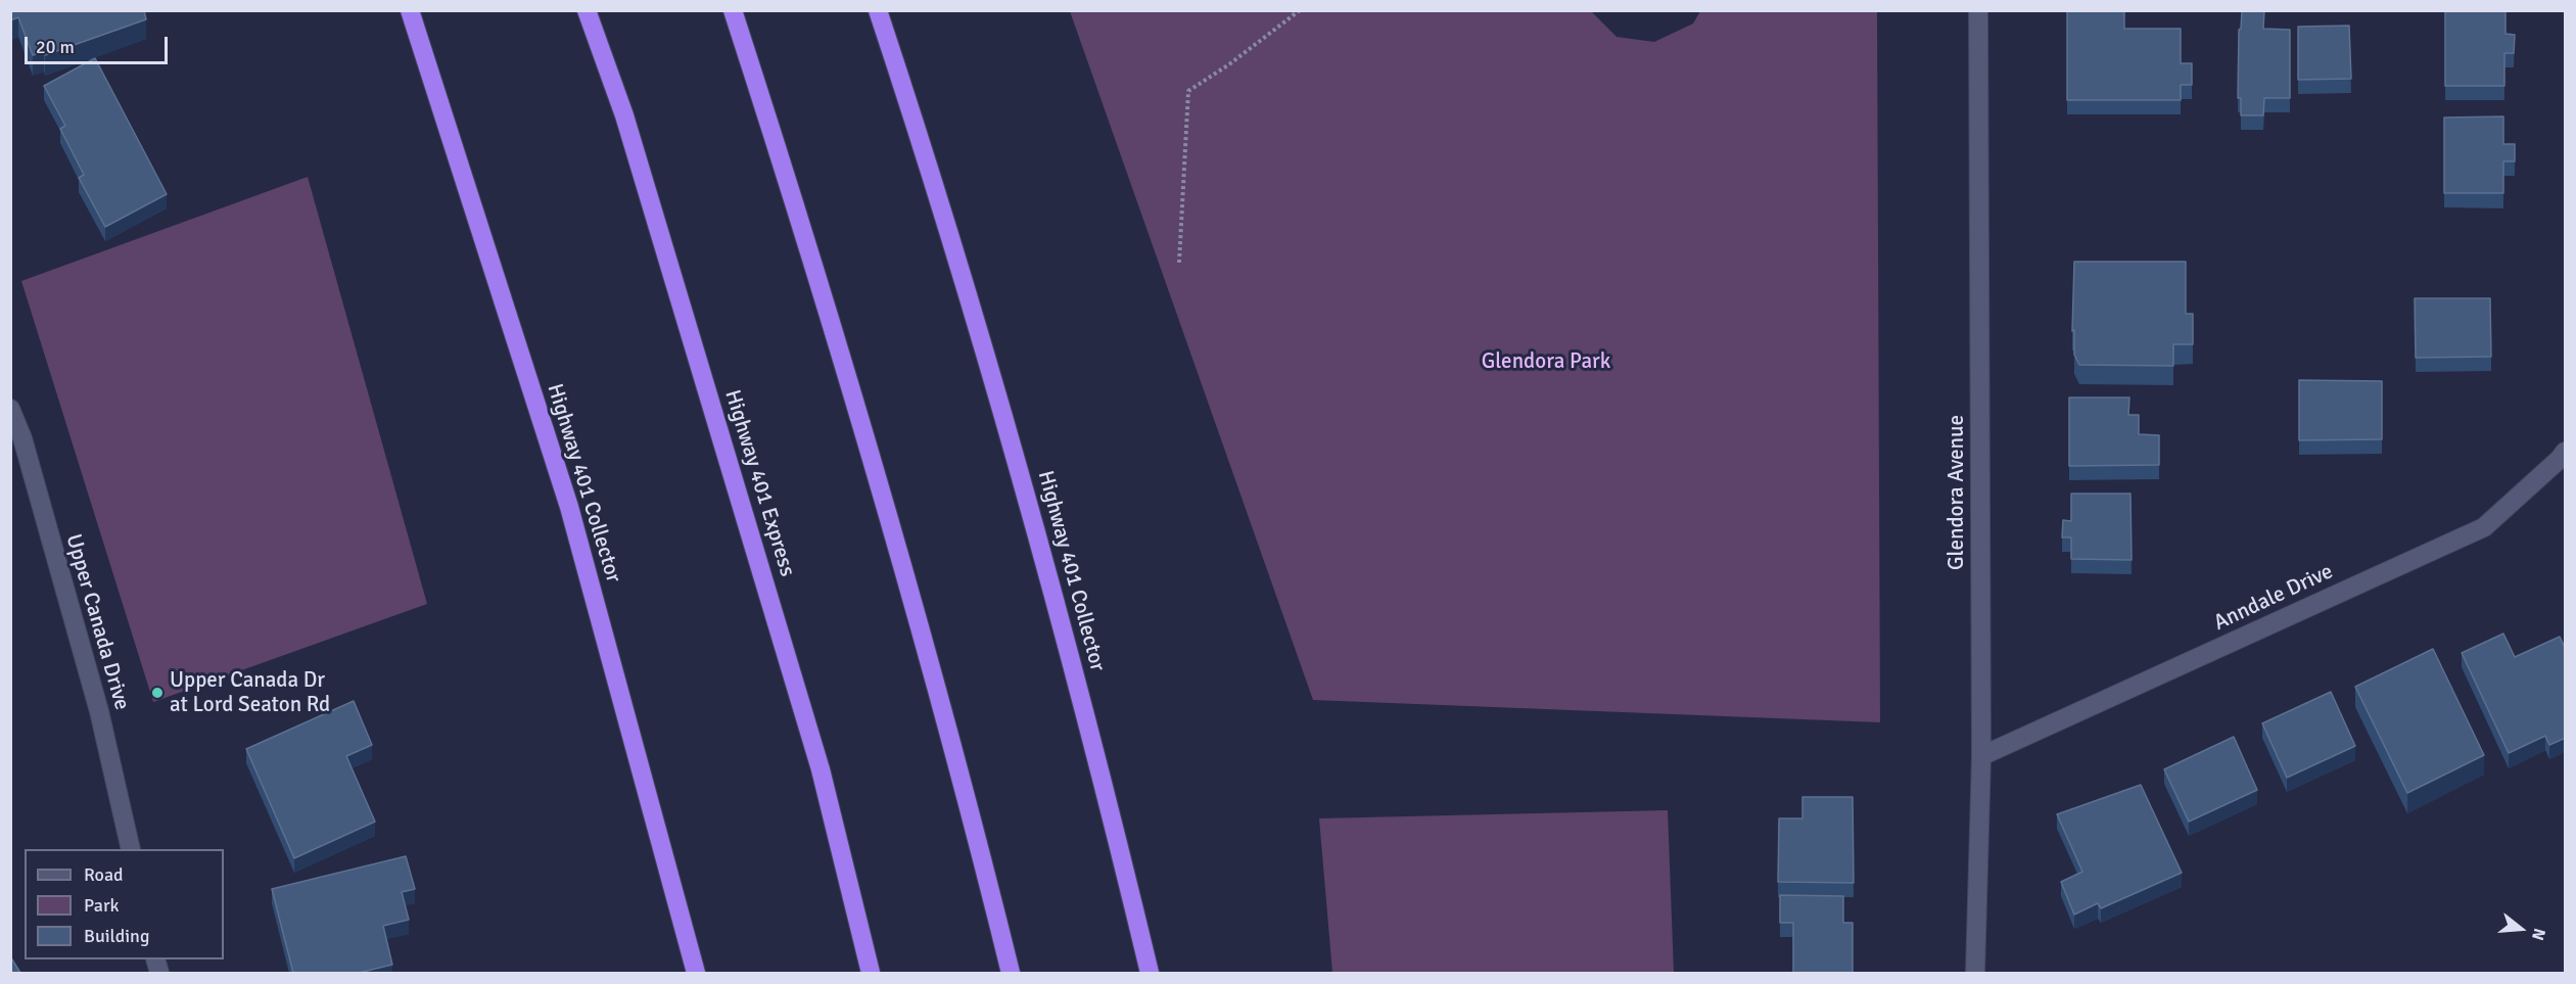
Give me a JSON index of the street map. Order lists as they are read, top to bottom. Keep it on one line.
{"streets":{"highway":["Highway 401 Collector","Highway 401 Express"],"street":["Glendora Avenue","Anndale Drive","Upper Canada Drive"]},"crossings":[["Glendora Avenue","Anndale Drive"]],"parks":["Glendora Park"],"places":["Upper Canada Dr at Lord Seaton Rd"],"legend":["Road","Park","Building"],"scale_bar":"20 m","north":"right"}
